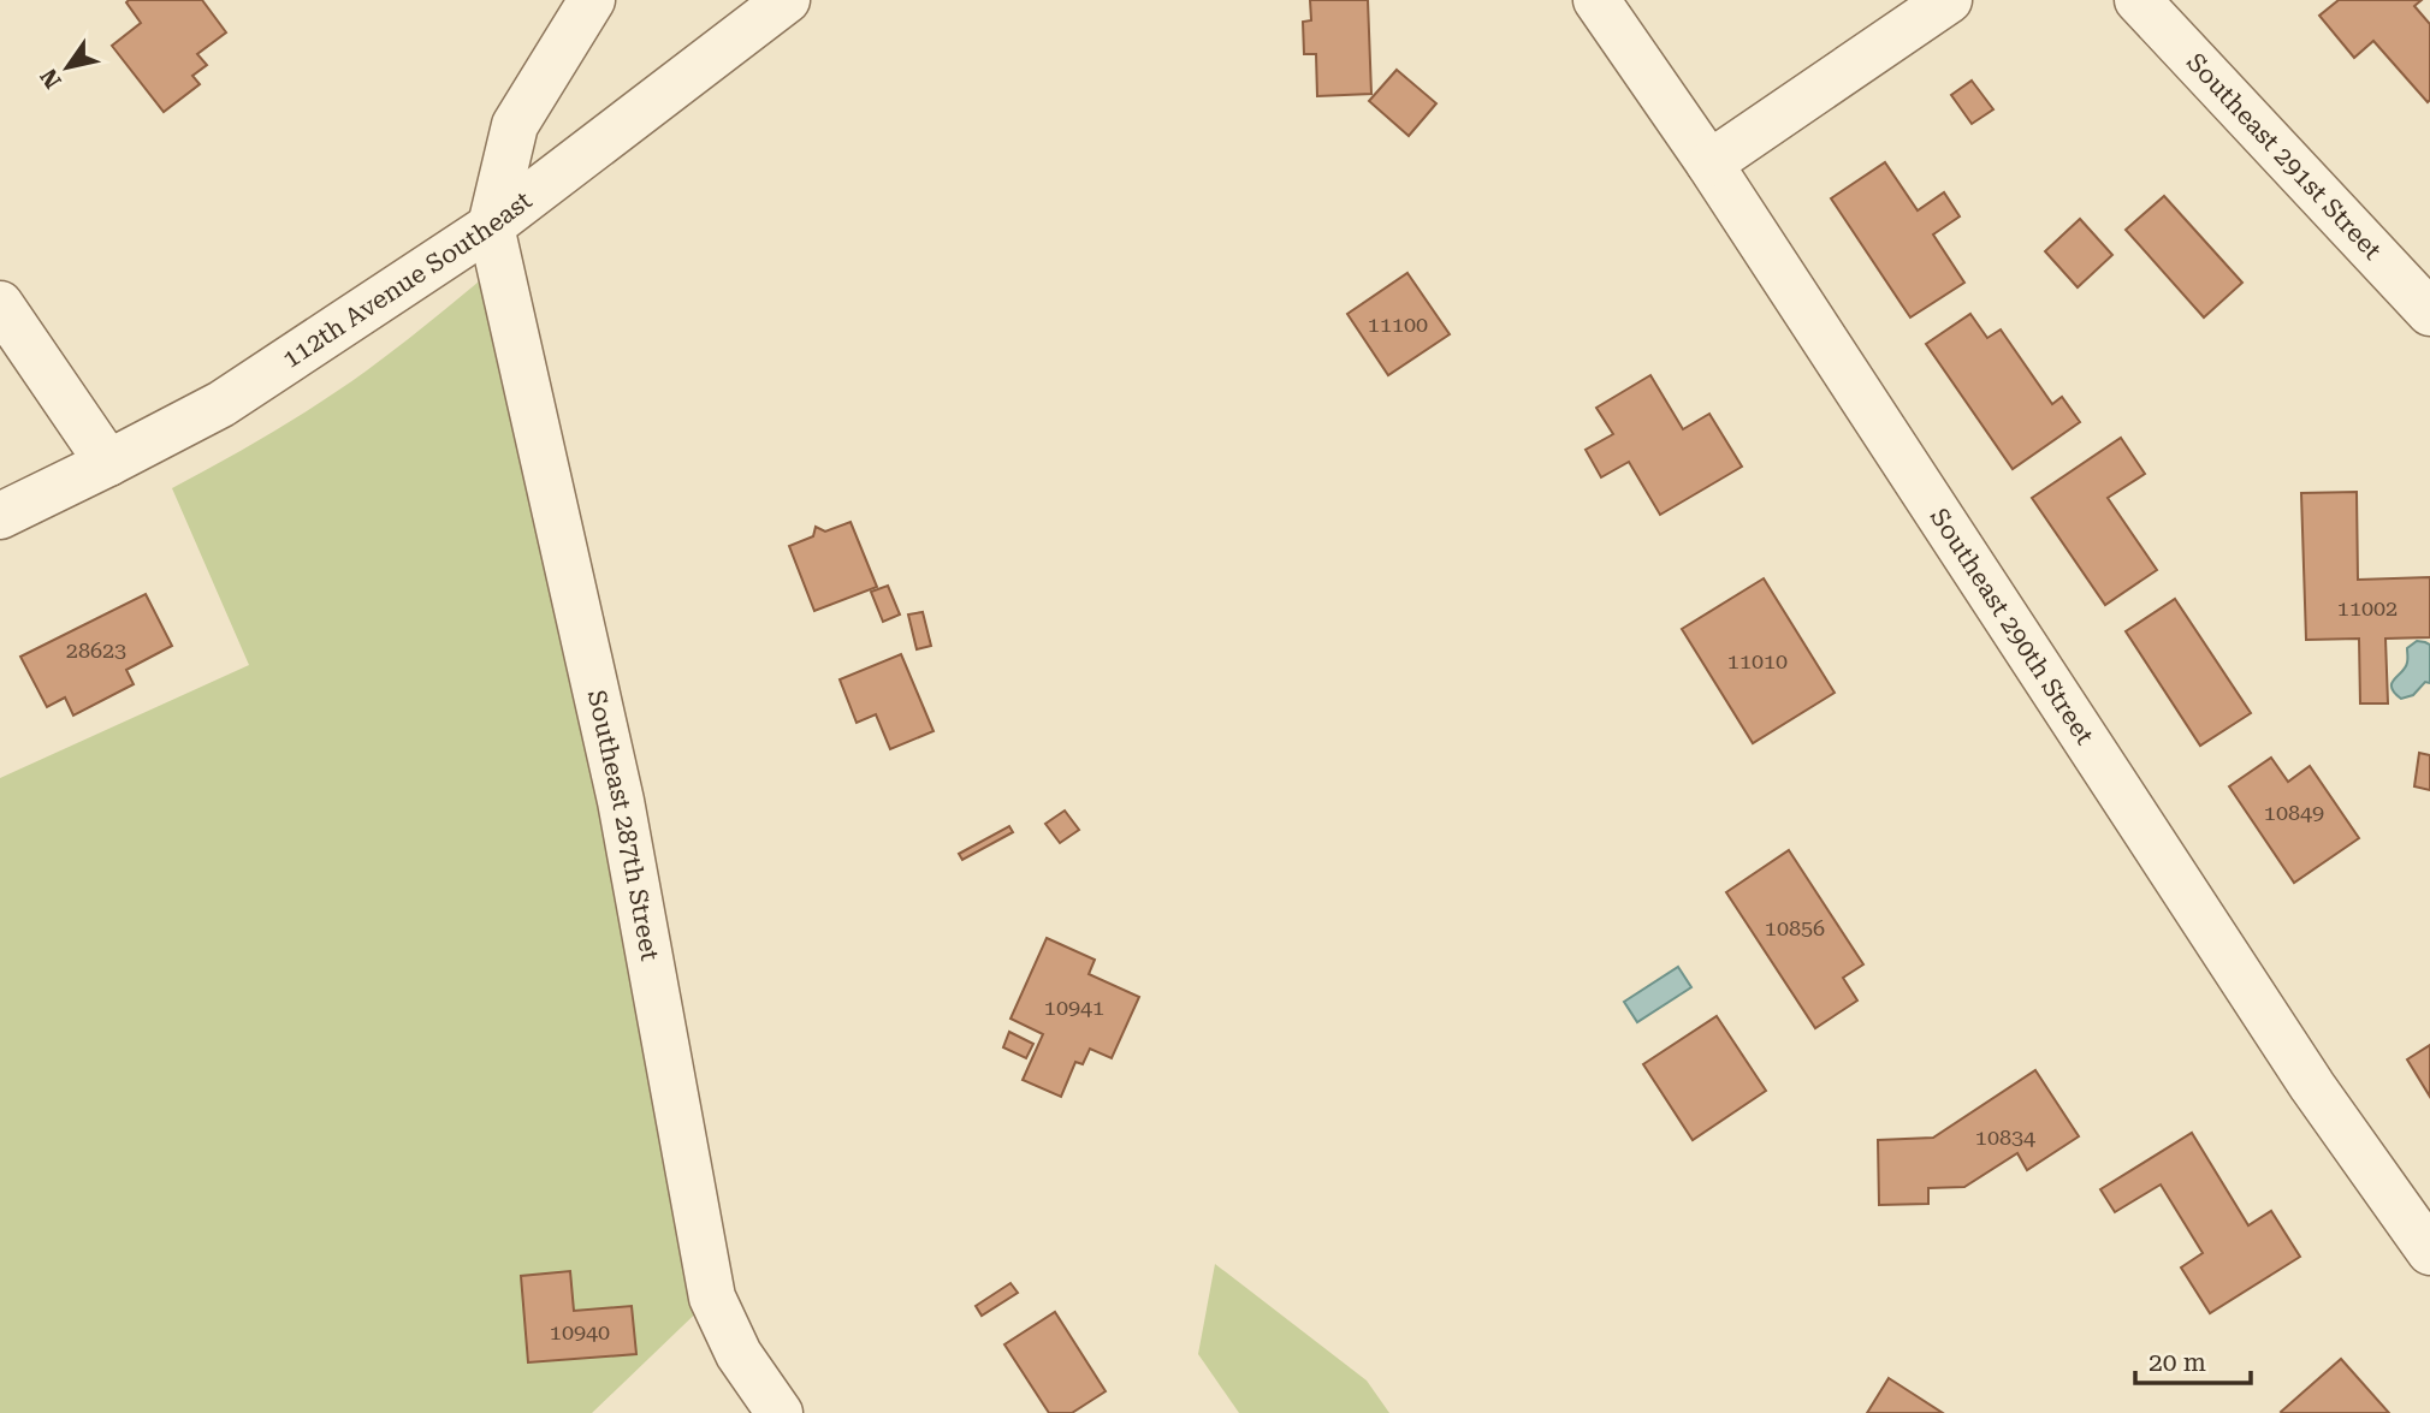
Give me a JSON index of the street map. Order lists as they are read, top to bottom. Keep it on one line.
{"streets":{"street":["Southeast 291st Street","112th Avenue Southeast","Southeast 290th Street","Southeast 287th Street"]},"crossings":[["112th Avenue Southeast","Southeast 287th Street"]],"house_numbers":["11100","11002","28623","11010","10849","10856","10941","10834","10940"],"scale_bar":"20 m","north":"bottom left"}
